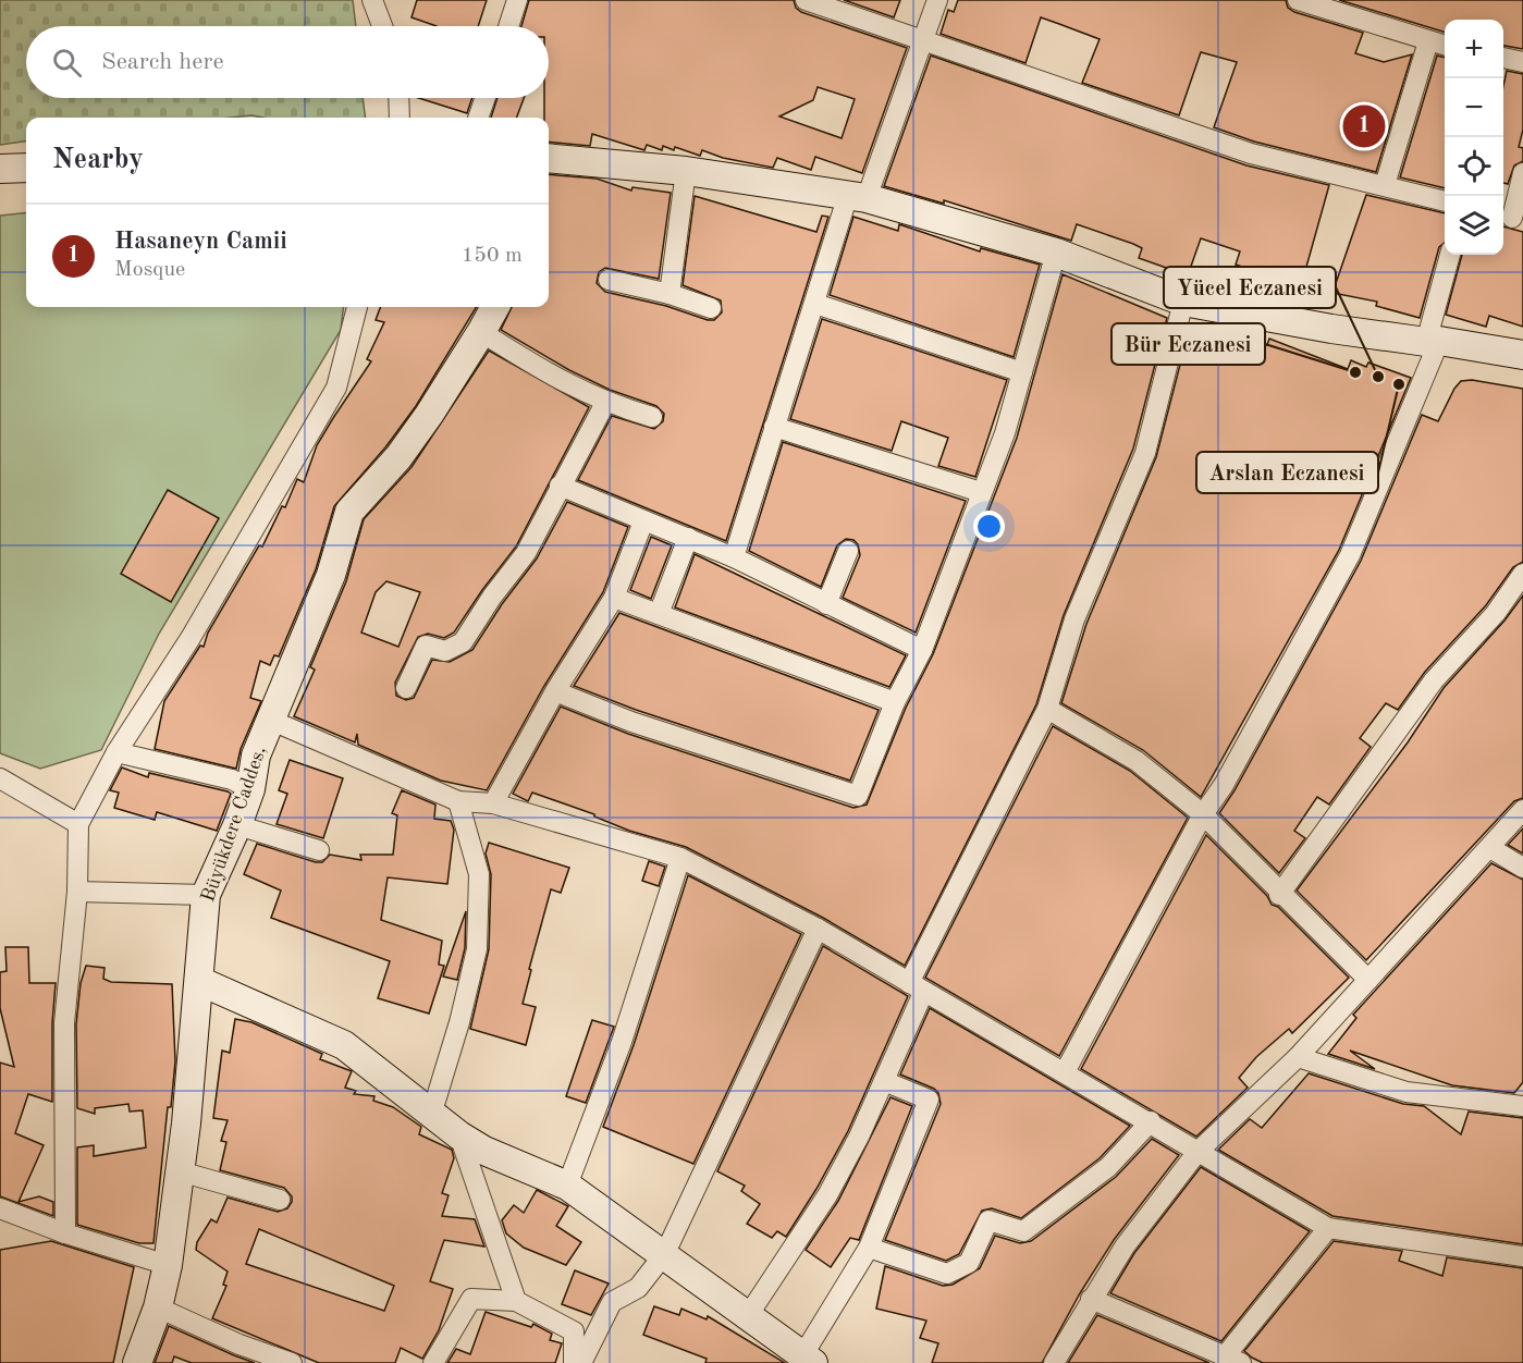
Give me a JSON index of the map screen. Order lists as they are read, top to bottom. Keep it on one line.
{"streets":{"street":["Büyükdere Caddes,"]},"places":["Bür Eczanesi","Yücel Eczanesi","Arslan Eczanesi"],"page":{"map_buttons":["+","−"],"search":"Search here","pins":"1","heading":"Nearby","list":[{"mark":"1","name":"Hasaneyn Camii","note":"Mosque","value":"150 m"}]}}
